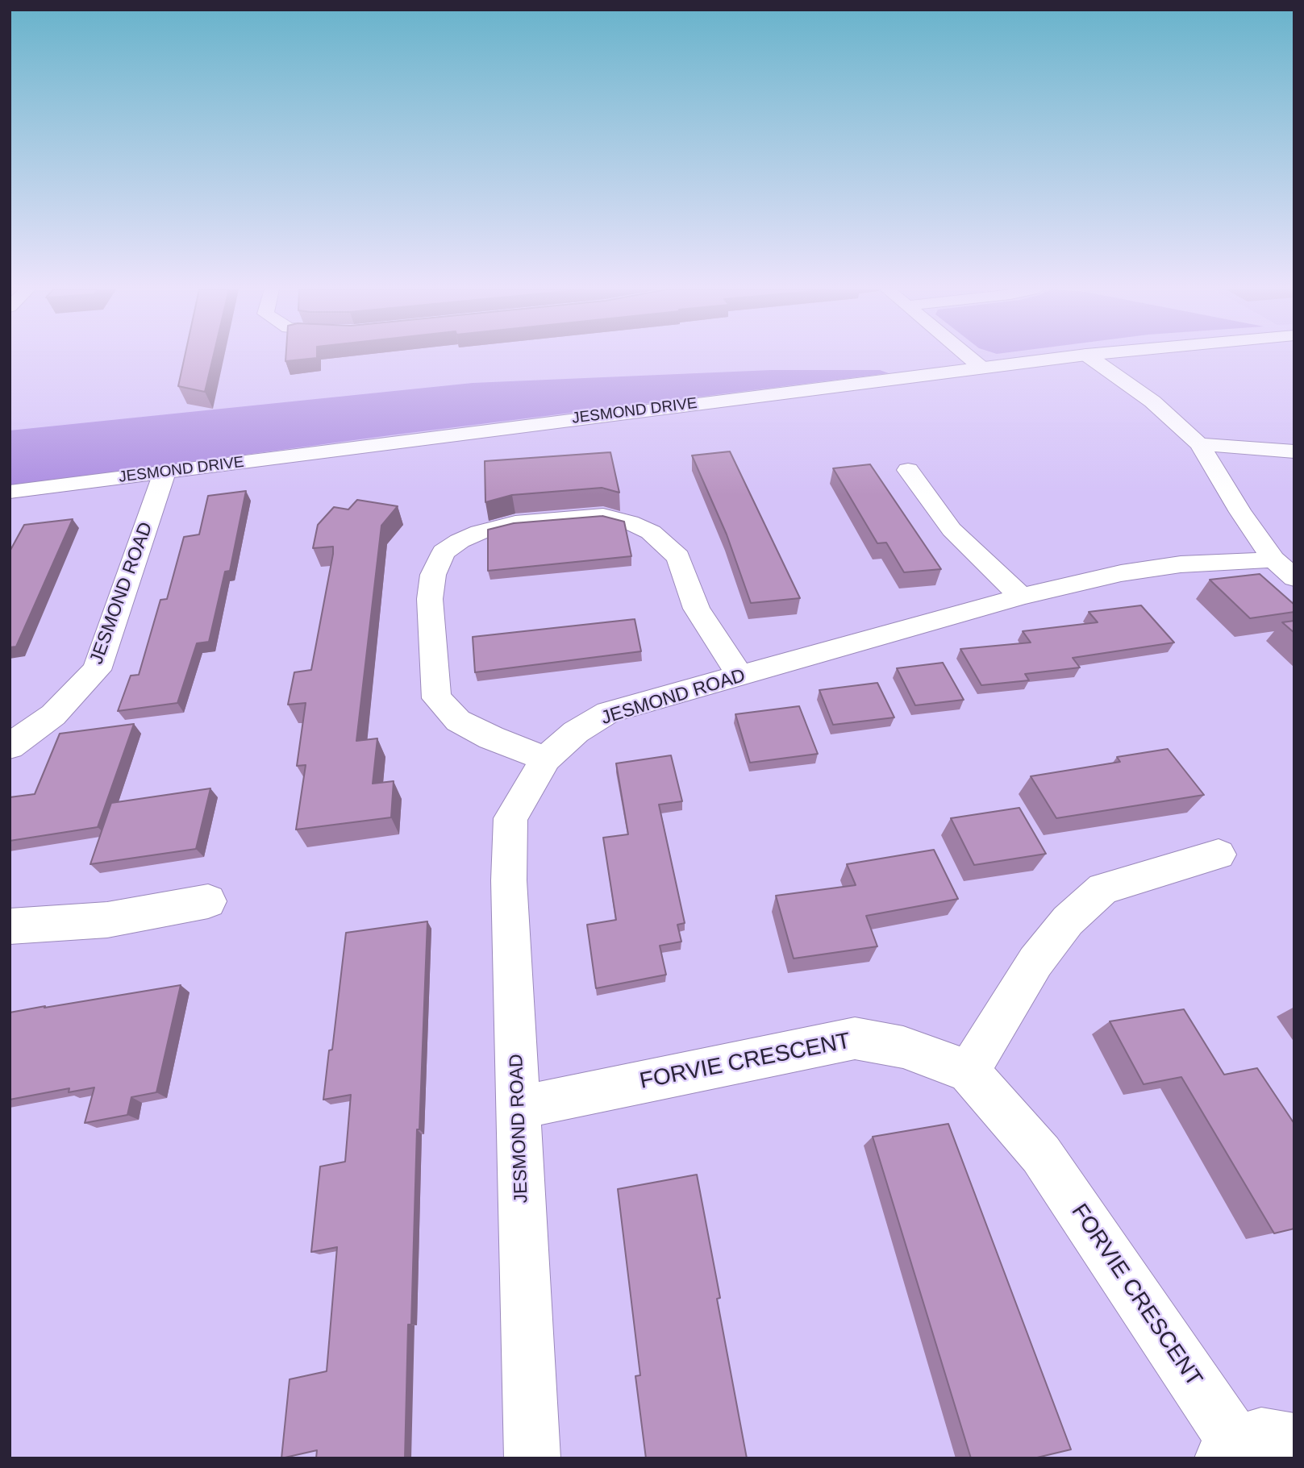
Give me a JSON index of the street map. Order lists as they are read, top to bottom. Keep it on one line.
{"streets":{"street":["JESMOND DRIVE","JESMOND ROAD","FORVIE CRESCENT"]},"crossings":[["JESMOND DRIVE","JESMOND ROAD"],["JESMOND ROAD","FORVIE CRESCENT"]]}
